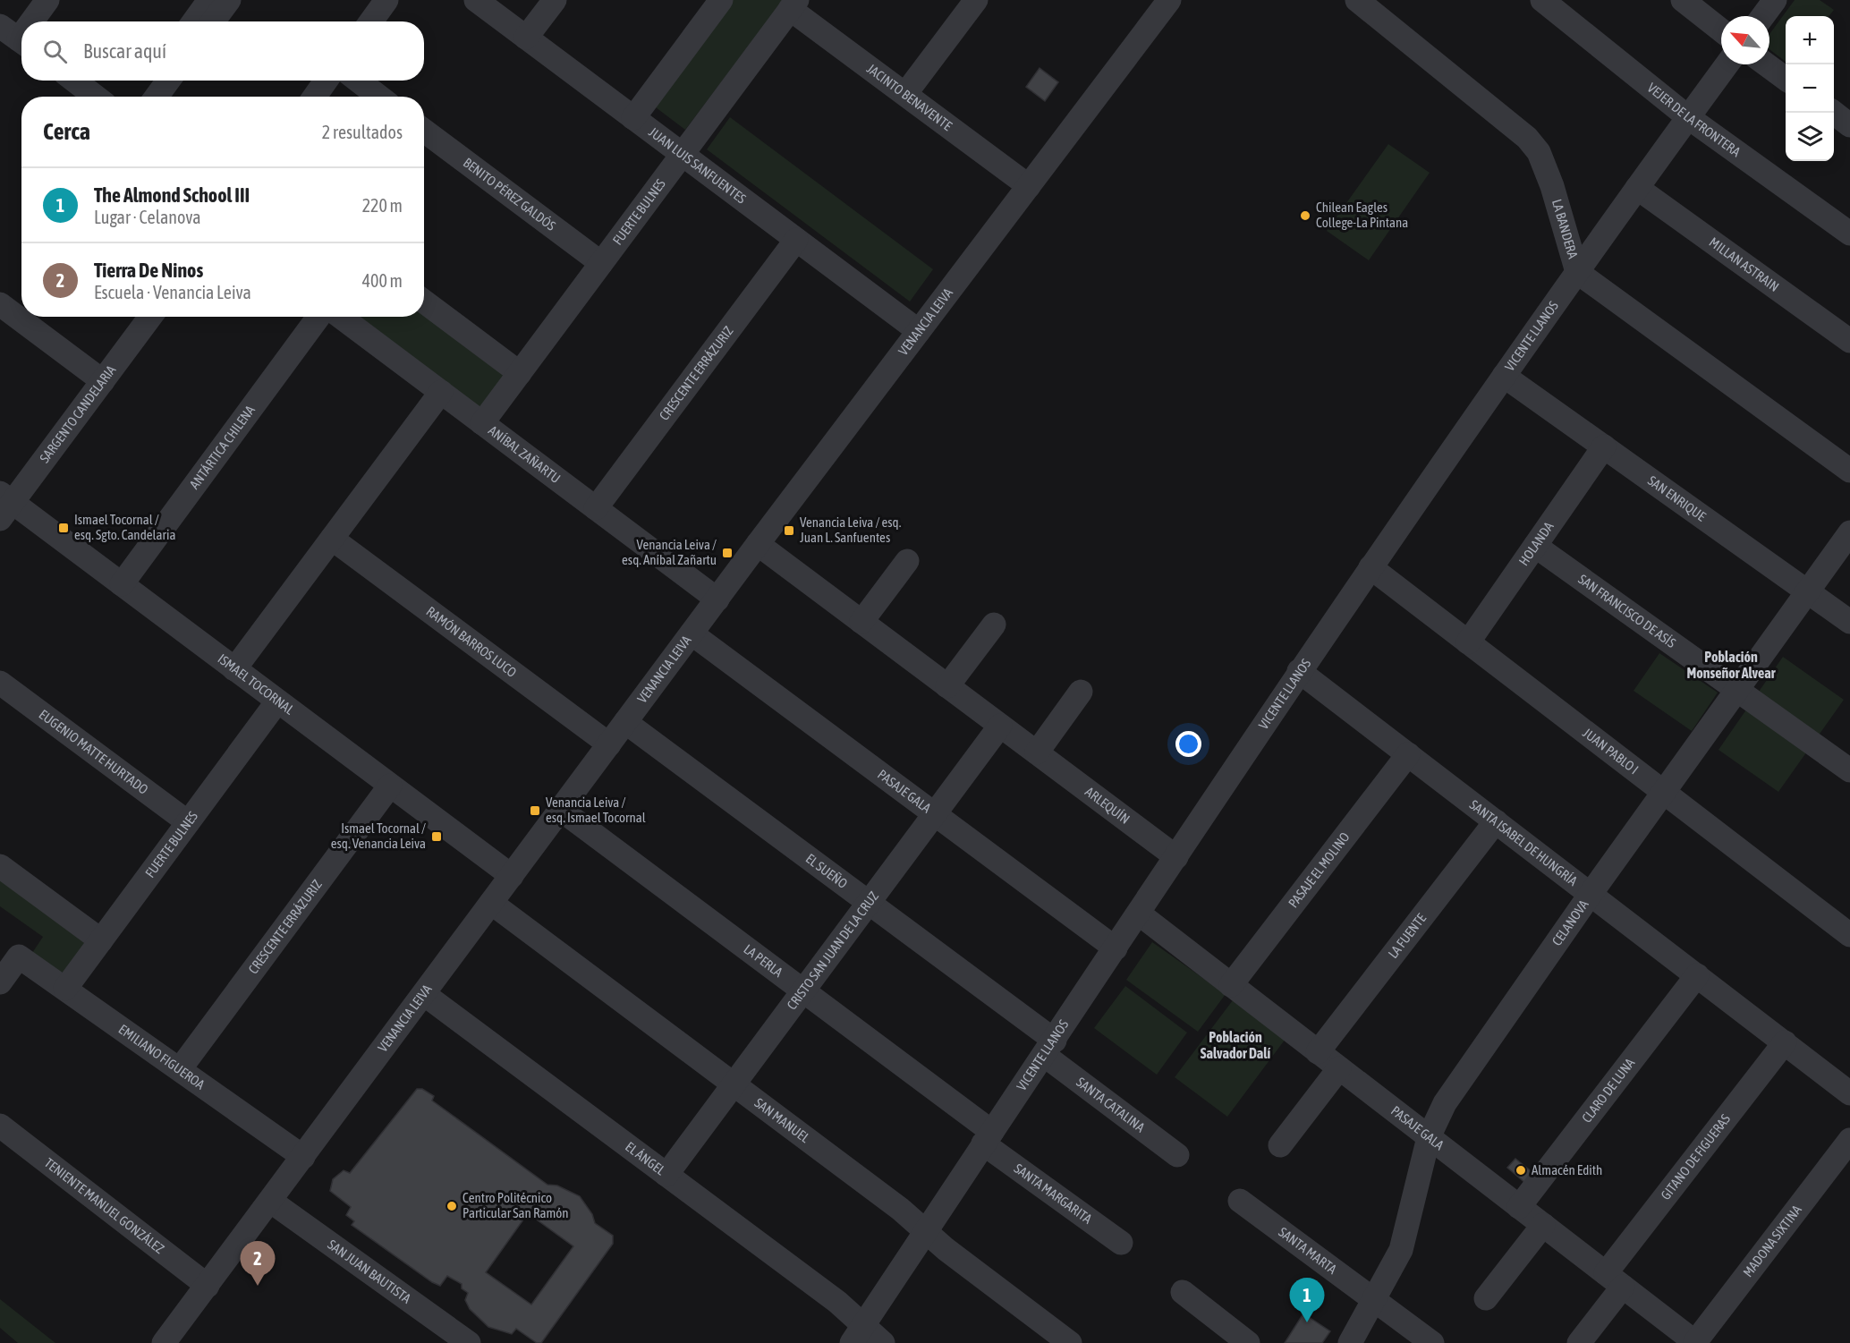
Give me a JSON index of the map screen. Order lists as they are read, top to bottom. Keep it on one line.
{"streets":{"street":["JACINTO BENAVENTE","VEJER DE LA FRONTERA","JUAN LUIS SANFUENTES","BENITO PÉREZ GALDÓS","FUERTE BULNES","LA BANDERA","MILLAN ASTRAIN","VENANCIA LEIVA","VICENTE LLANOS","CRESCENTE ERRÁZURIZ","SARGENTO CANDELARIA","ANTÁRTICA CHILENA","ANÍBAL ZAÑARTU","SAN ENRIQUE","HOLANDA","SAN FRANCISCO DE ASÍS","RAMÓN BARROS LUCO","ISMAEL TOCORNAL","JUAN PABLO I","EUGENIO MATTE HURTADO","PASAJE GALA","ARLEQUÍN","SANTA ISABEL DE HUNGRÍA","PASAJE EL MOLINO","EL SUEÑO","CELANOVA","LA FUENTE","CRISTO SAN JUAN DE LA CRUZ","LA PERLA","EMILIANO FIGUEROA","CLARO DE LUNA","SANTA CATALINA","SAN MANUEL","GITANO DE FIGUERAS","EL ÁNGEL","SANTA MARGARITA","TENIENTE MANUEL GONZÁLEZ","MADONA SIXTINA","SANTA MARTA","SAN JUAN BAUTISTA"]},"crossings":[["JACINTO BENAVENTE","FUERTE BULNES"],["JACINTO BENAVENTE","VENANCIA LEIVA"],["VEJER DE LA FRONTERA","VICENTE LLANOS"],["JUAN LUIS SANFUENTES","FUERTE BULNES"],["JUAN LUIS SANFUENTES","VENANCIA LEIVA"],["JUAN LUIS SANFUENTES","CRESCENTE ERRÁZURIZ"],["BENITO PÉREZ GALDÓS","FUERTE BULNES"],["FUERTE BULNES","ANÍBAL ZAÑARTU"],["FUERTE BULNES","ISMAEL TOCORNAL"],["FUERTE BULNES","EUGENIO MATTE HURTADO"],["FUERTE BULNES","EMILIANO FIGUEROA"],["LA BANDERA","VICENTE LLANOS"],["MILLAN ASTRAIN","VICENTE LLANOS"],["VENANCIA LEIVA","ANÍBAL ZAÑARTU"],["VENANCIA LEIVA","RAMÓN BARROS LUCO"],["VENANCIA LEIVA","ISMAEL TOCORNAL"],["VENANCIA LEIVA","PASAJE GALA"],["VENANCIA LEIVA","ARLEQUÍN"],["VENANCIA LEIVA","EL SUEÑO"],["VENANCIA LEIVA","LA PERLA"],["VENANCIA LEIVA","EMILIANO FIGUEROA"],["VENANCIA LEIVA","SAN MANUEL"],["VENANCIA LEIVA","EL ÁNGEL"],["VENANCIA LEIVA","TENIENTE MANUEL GONZÁLEZ"],["VENANCIA LEIVA","SAN JUAN BAUTISTA"],["VICENTE LLANOS","SAN ENRIQUE"],["VICENTE LLANOS","JUAN PABLO I"],["VICENTE LLANOS","PASAJE GALA"],["VICENTE LLANOS","ARLEQUÍN"],["VICENTE LLANOS","SANTA ISABEL DE HUNGRÍA"],["VICENTE LLANOS","EL SUEÑO"],["VICENTE LLANOS","LA PERLA"],["VICENTE LLANOS","SANTA CATALINA"],["VICENTE LLANOS","SAN MANUEL"],["VICENTE LLANOS","EL ÁNGEL"],["VICENTE LLANOS","SANTA MARGARITA"],["CRESCENTE ERRÁZURIZ","ANÍBAL ZAÑARTU"],["CRESCENTE ERRÁZURIZ","ISMAEL TOCORNAL"],["CRESCENTE ERRÁZURIZ","EMILIANO FIGUEROA"],["SARGENTO CANDELARIA","ISMAEL TOCORNAL"],["ANTÁRTICA CHILENA","ISMAEL TOCORNAL"],["SAN ENRIQUE","HOLANDA"],["SAN ENRIQUE","CELANOVA"],["HOLANDA","SAN FRANCISCO DE ASÍS"],["HOLANDA","JUAN PABLO I"],["SAN FRANCISCO DE ASÍS","CELANOVA"],["JUAN PABLO I","CELANOVA"],["PASAJE GALA","PASAJE EL MOLINO"],["PASAJE GALA","CELANOVA"],["PASAJE GALA","LA FUENTE"],["PASAJE GALA","CRISTO SAN JUAN DE LA CRUZ"],["PASAJE GALA","CLARO DE LUNA"],["PASAJE GALA","GITANO DE FIGUERAS"],["PASAJE GALA","MADONA SIXTINA"],["ARLEQUÍN","CRISTO SAN JUAN DE LA CRUZ"],["SANTA ISABEL DE HUNGRÍA","PASAJE EL MOLINO"],["SANTA ISABEL DE HUNGRÍA","CELANOVA"],["SANTA ISABEL DE HUNGRÍA","LA FUENTE"],["SANTA ISABEL DE HUNGRÍA","CLARO DE LUNA"],["SANTA ISABEL DE HUNGRÍA","GITANO DE FIGUERAS"],["EL SUEÑO","CRISTO SAN JUAN DE LA CRUZ"],["EL SUEÑO","SANTA CATALINA"],["CELANOVA","SANTA MARTA"],["CRISTO SAN JUAN DE LA CRUZ","LA PERLA"],["CRISTO SAN JUAN DE LA CRUZ","SAN MANUEL"],["CRISTO SAN JUAN DE LA CRUZ","EL ÁNGEL"],["LA PERLA","SANTA MARGARITA"]],"districts":["Población Monseñor Alvear","Población Salvador Dalí"],"places":{"other":["Chilean Eagles College-La Pintana","Almacén Edith","Centro Politécnico Particular San Ramón"],"transit":["Ismael Tocornal / esq. Sgto. Candelaria","Venancia Leiva / esq. Juan L. Sanfuentes","Venancia Leiva / esq. Aníbal Zañartu","Venancia Leiva / esq. Ismael Tocornal","Ismael Tocornal / esq. Venancia Leiva"]},"north":"top left","page":{"map_buttons":["+","−"],"search":"Buscar aquí","heading":["Cerca","2 resultados"],"list":[{"mark":"1","name":"The Almond School III","note":"Lugar · Celanova","value":"220 m"},{"mark":"2","name":"Tierra De Ninos","note":"Escuela · Venancia Leiva","value":"400 m"}],"pins":["2","1"]}}
